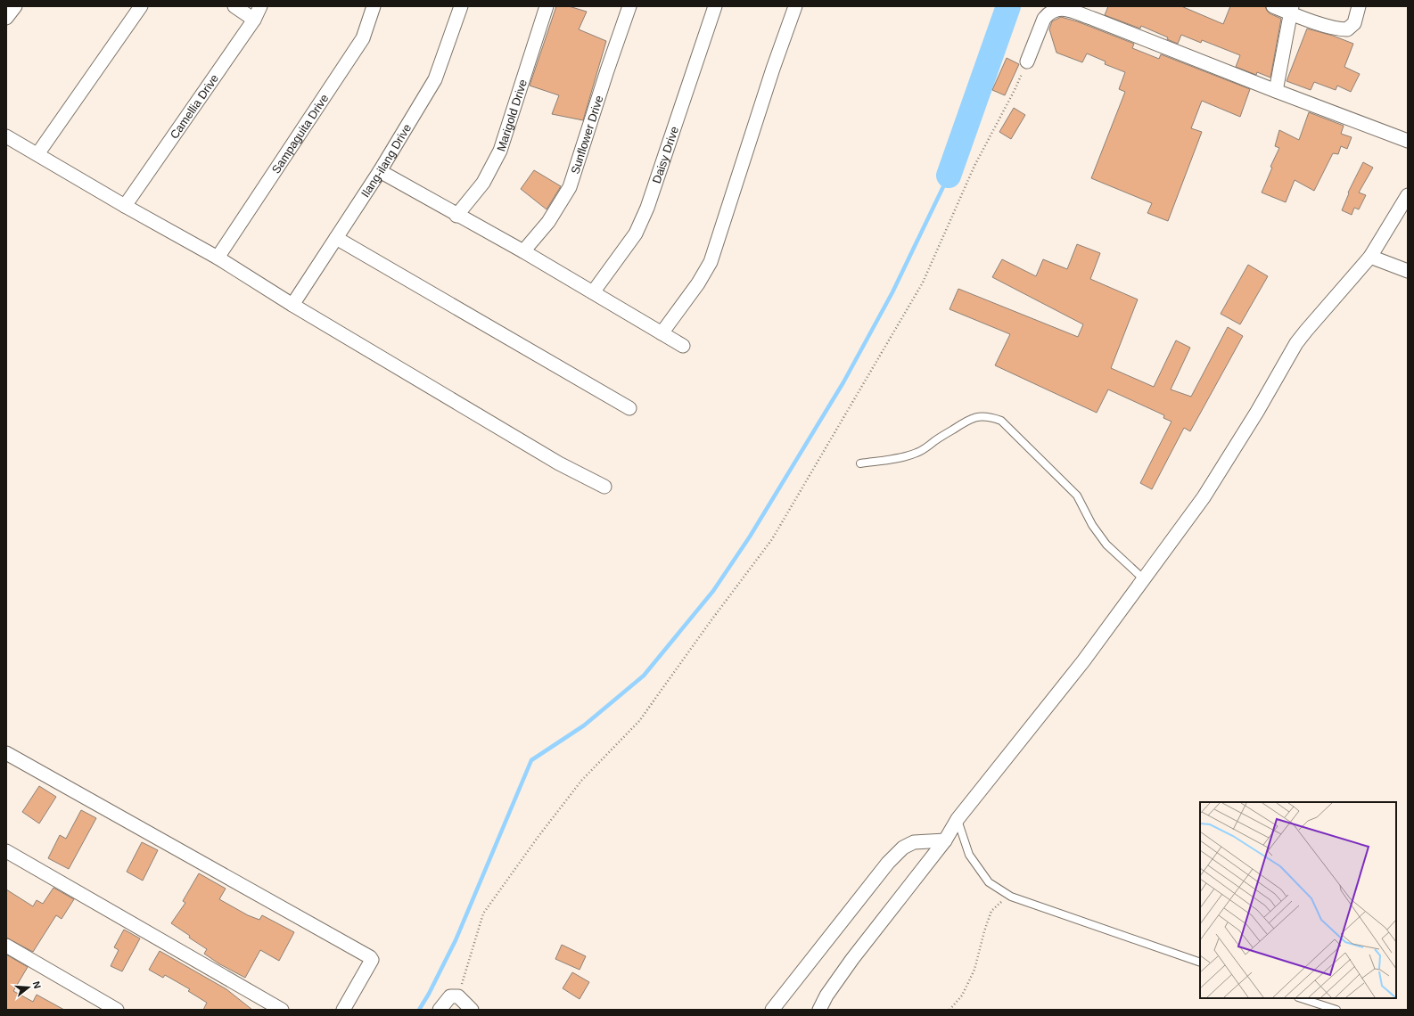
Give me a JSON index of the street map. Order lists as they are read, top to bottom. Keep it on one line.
{"streets":{"street":["Camellia Drive","Marigold Drive","Sampaguita Drive","Sunflower Drive","Daisy Drive","Ilang-ilang Drive"]},"north":"right"}
